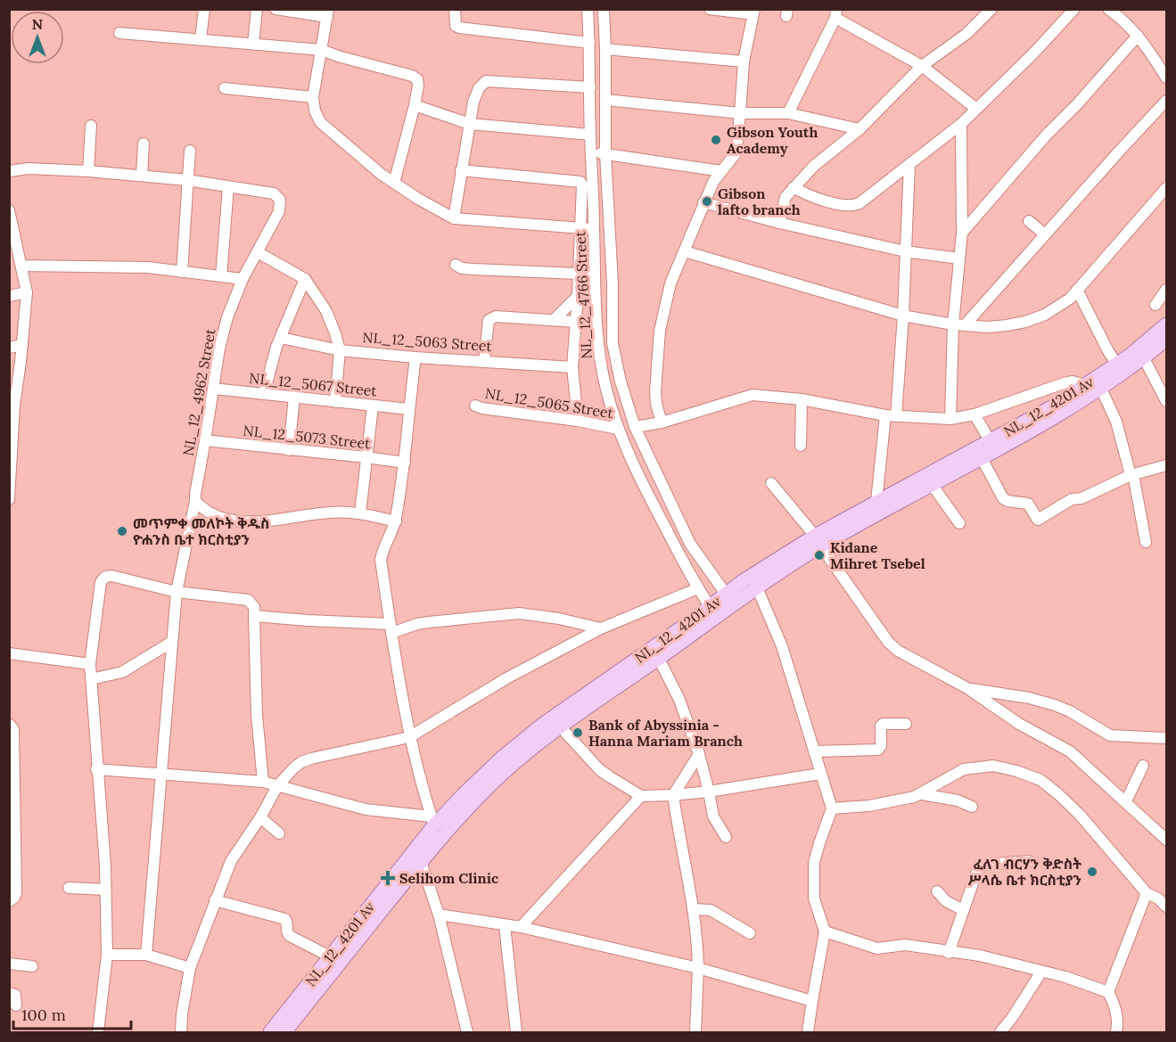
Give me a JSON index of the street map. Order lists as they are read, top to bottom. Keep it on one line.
{"streets":{"main road":["NL_12_4201 Av"],"street":["NL_12_4766 Street","NL_12_5063 Street","NL_12_5067 Street","NL_12_4962 Street","NL_12_5065 Street","NL_12_5073 Street"]},"crossings":[["NL_12_4766 Street","NL_12_5063 Street"],["NL_12_4766 Street","NL_12_5065 Street"],["NL_12_4766 Street","NL_12_4201 Av"],["NL_12_5067 Street","NL_12_4962 Street"],["NL_12_4962 Street","NL_12_5073 Street"]],"places":{"other":["Gibson Youth Academy","Gibson lafto branch","መጥምቀ መለኮት ቅዱስ ዮሐንስ ቤተ ክርስቲያን","Kidane Mihret Tsebel","Bank of Abyssinia - Hanna Mariam Branch","ፈለገ ብርሃን ቅድስት ሥላሴ ቤተ ክርስቲያን"],"health":["Selihom Clinic"]},"scale_bar":"100 m","north":"top"}
